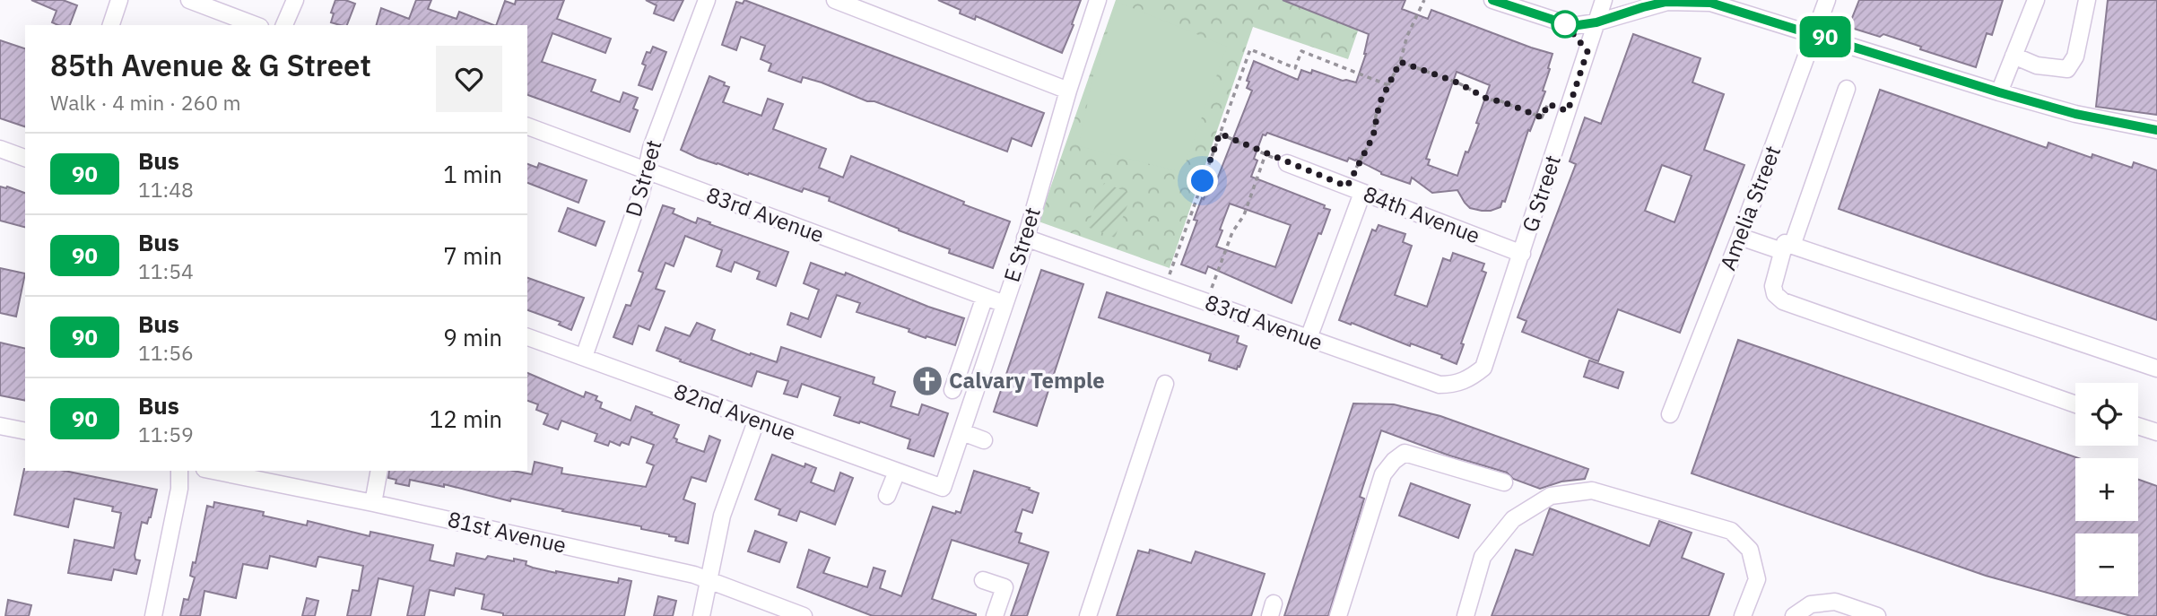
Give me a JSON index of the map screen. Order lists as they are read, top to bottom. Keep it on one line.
{"streets":{"street":["D Street","G Street","Amelia Street","83rd Avenue","84th Avenue","E Street","82nd Avenue","81st Avenue"]},"crossings":[["D Street","83rd Avenue"],["D Street","82nd Avenue"],["G Street","83rd Avenue"],["G Street","84th Avenue"],["83rd Avenue","E Street"],["E Street","82nd Avenue"]],"places":{"church":["Calvary Temple"]},"lines":["bus line 90"],"page":{"on_map":"90","heading":["85th Avenue & G Street","Walk · 4 min · 260 m"],"list":[{"mark":"90","name":"Bus","note":"11:48","value":"1 min"},{"mark":"90","name":"Bus","note":"11:54","value":"7 min"},{"mark":"90","name":"Bus","note":"11:56","value":"9 min"},{"mark":"90","name":"Bus","note":"11:59","value":"12 min"}],"map_buttons":["+","−"]}}
